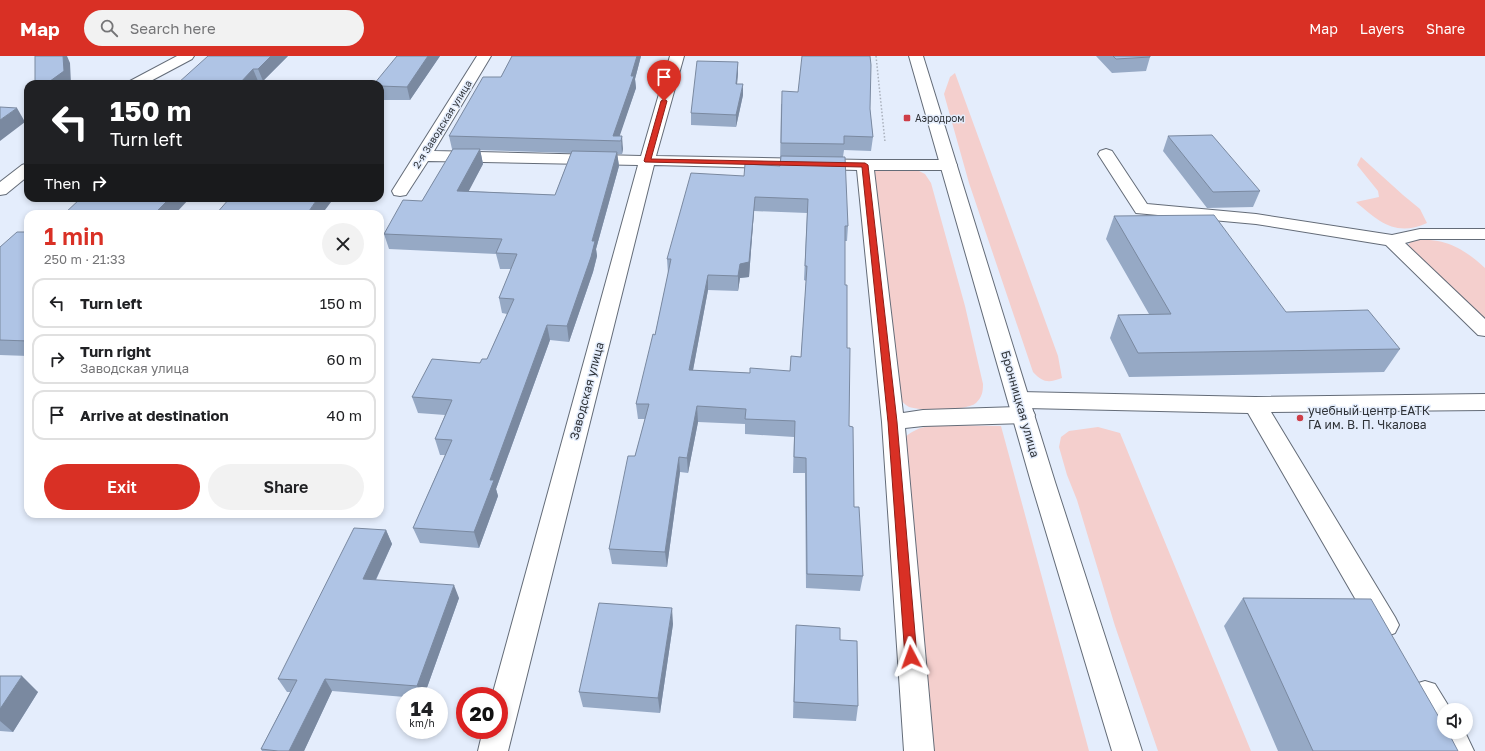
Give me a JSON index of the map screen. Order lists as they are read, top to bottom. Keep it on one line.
{"streets":{"street":["2-я Заводская улица","Заводская улица","Бронницкая улица"]},"places":{"transit":["Аэродром"],"other":["учебный центр ЕАТК ГА им. В. П. Чкалова"]},"page":{"header":"Map","search":"Search here","nav":["Map","Layers","Share"],"turn":["150 m","Turn left"],"then":"Then","heading":["1 min","250 m · 21:33"],"list":[{"name":"Turn left","value":"150 m"},{"name":"Turn right","note":"Заводская улица","value":"60 m"},{"name":"Arrive at destination","value":"40 m"}],"buttons":["Exit","Share"],"speed":"14 km/h","limit":"20"}}
